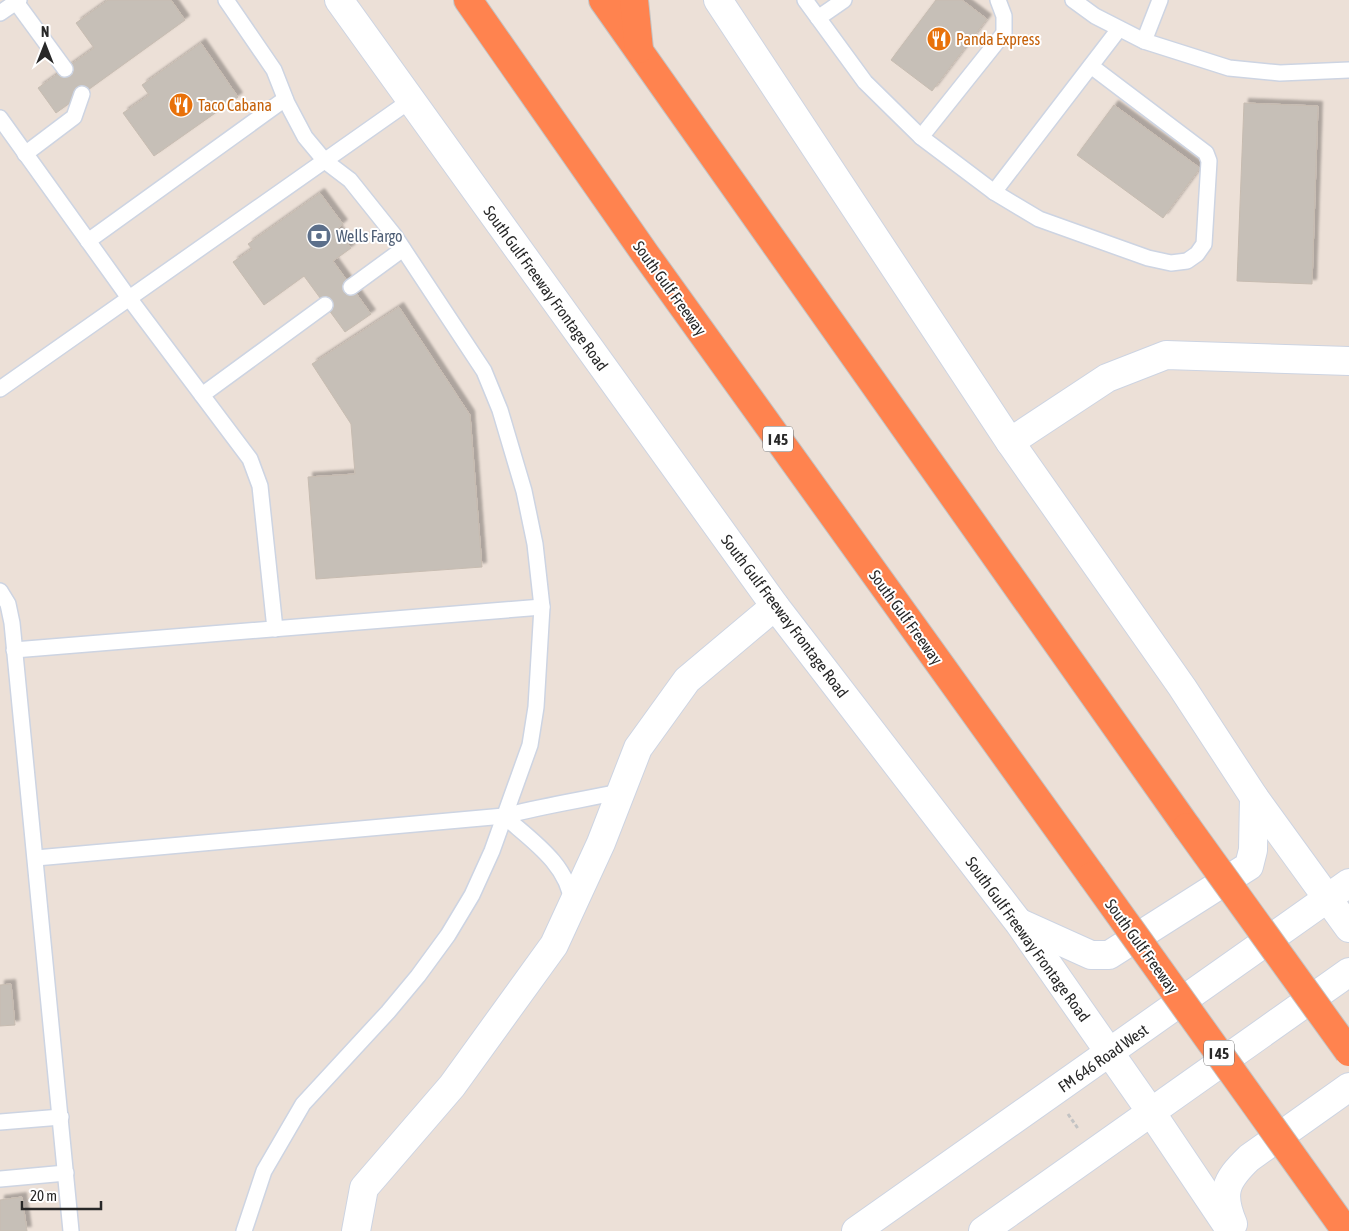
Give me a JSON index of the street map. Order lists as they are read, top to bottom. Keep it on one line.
{"streets":{"highway":["South Gulf Freeway","I 45"],"main road":["South Gulf Freeway Frontage Road","FM 646 Road West"]},"crossings":[["South Gulf Freeway Frontage Road","FM 646 Road West"]],"places":{"restaurant":["Panda Express","Taco Cabana"],"bank":["Wells Fargo"]},"scale_bar":"20 m","north":"top"}
